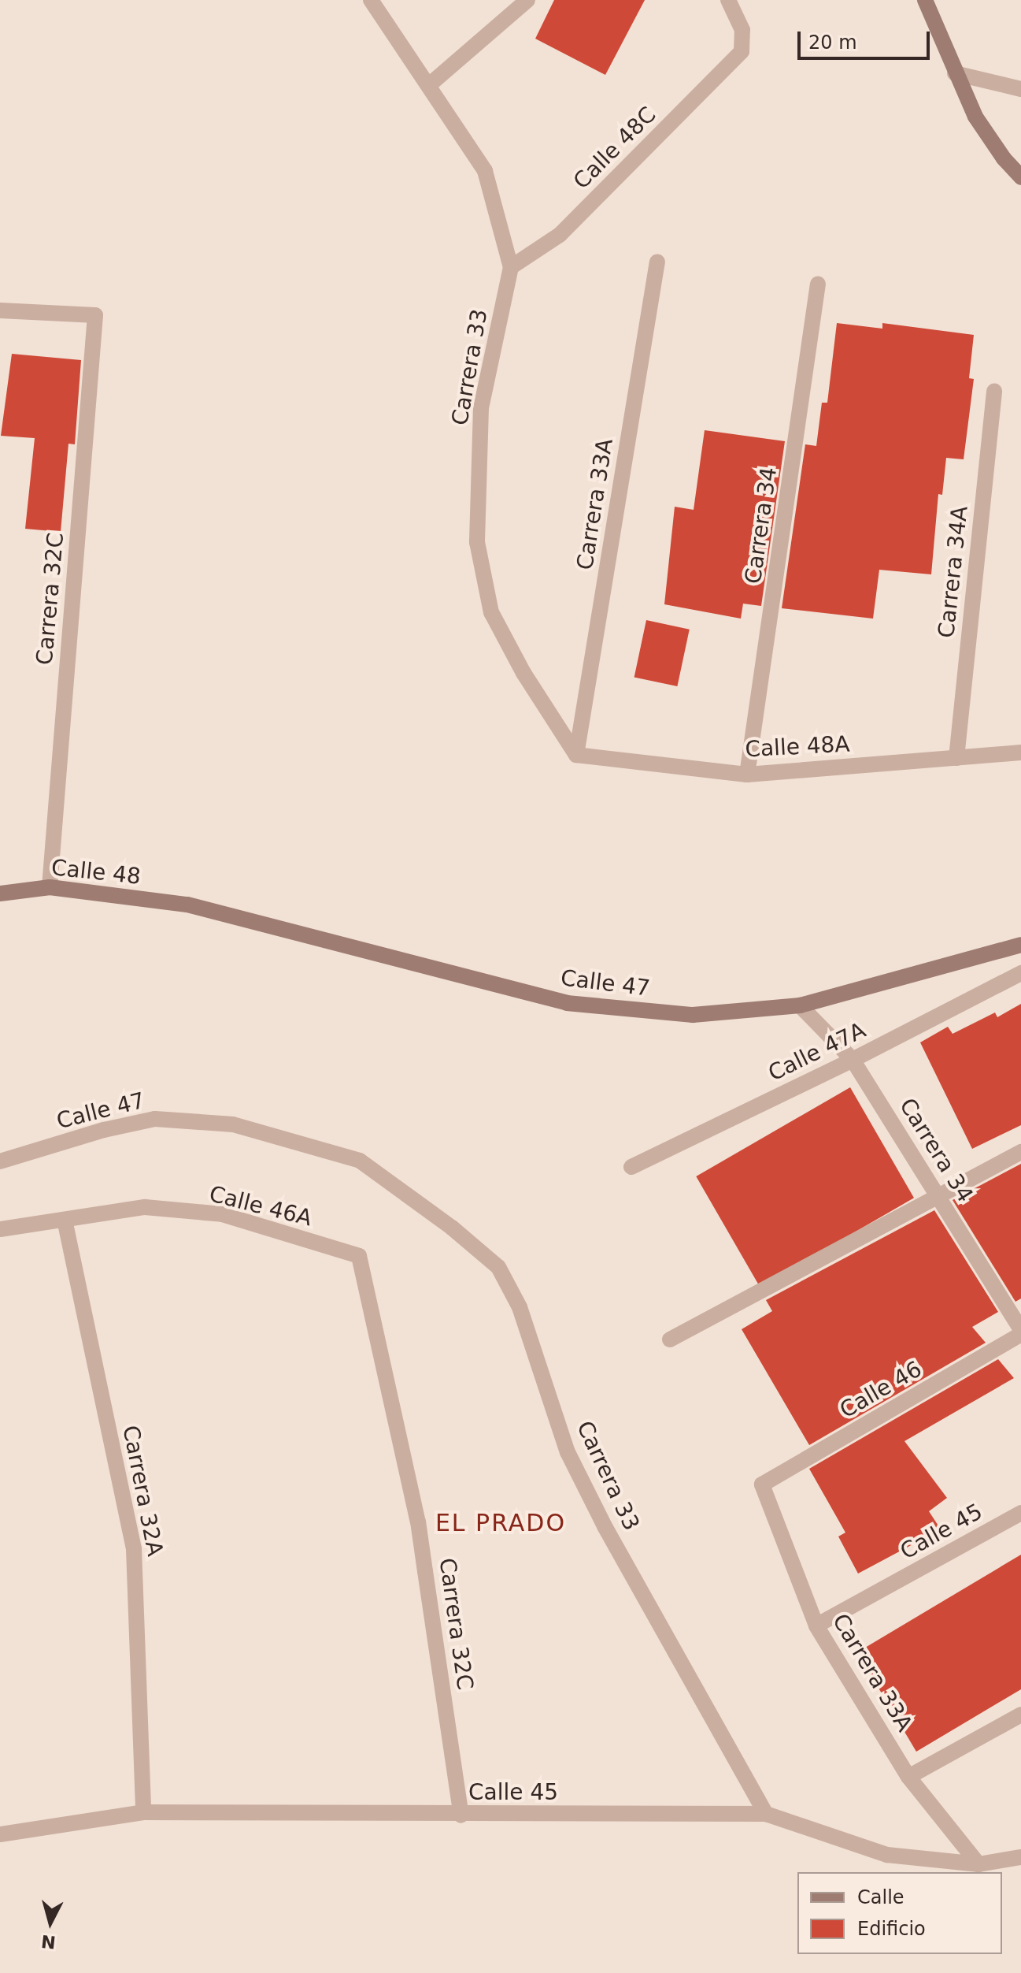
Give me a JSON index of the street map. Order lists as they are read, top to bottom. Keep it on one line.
{"streets":{"main road":["Calle 48","Calle 47"],"street":["Calle 48C","Carrera 33","Carrera 33A","Carrera 34","Carrera 34A","Carrera 32C","Calle 48A","Calle 47A","Calle 46A","Calle 46","Carrera 32A","Calle 45"]},"crossings":[["Calle 48C","Carrera 33"],["Carrera 33","Carrera 33A"],["Carrera 33","Calle 48A"],["Carrera 33","Calle 47"],["Carrera 33","Calle 45"],["Carrera 33A","Calle 48A"],["Carrera 33A","Calle 46"],["Carrera 33A","Calle 45"],["Carrera 34","Calle 48A"],["Carrera 34","Calle 47"],["Carrera 34","Calle 47A"],["Carrera 34A","Calle 48A"],["Carrera 32C","Calle 48"],["Carrera 32C","Calle 46A"],["Carrera 32C","Calle 45"],["Calle 48","Calle 47"],["Calle 46A","Carrera 32A"],["Carrera 32A","Calle 45"]],"districts":["EL PRADO"],"legend":["Calle","Edificio"],"scale_bar":"20 m","north":"bottom"}
